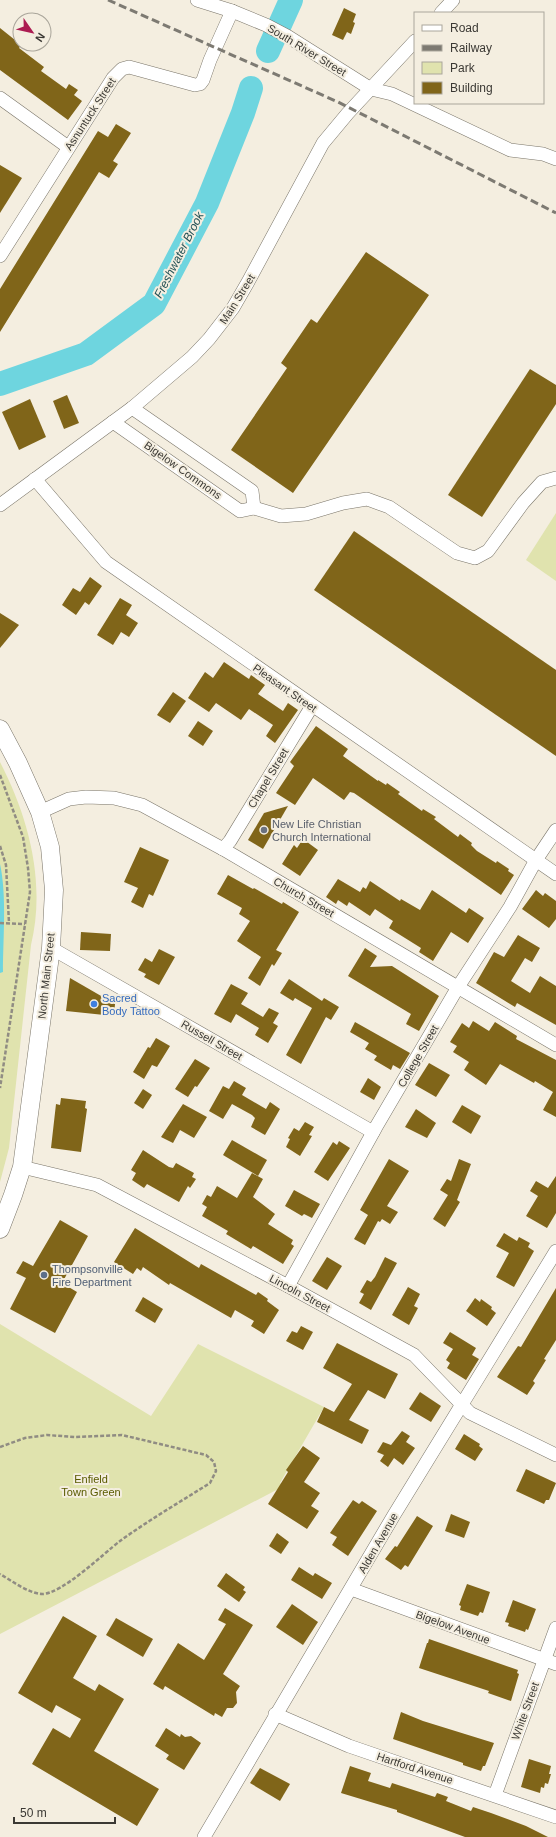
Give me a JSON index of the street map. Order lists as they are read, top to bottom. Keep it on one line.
{"streets":{"street":["South River Street","Asnuntuck Street","Main Street","Bigelow Commons","Pleasant Street","Chapel Street","Church Street","North Main Street","Russell Street","College Street","Lincoln Street","Alden Avenue","Bigelow Avenue","White Street","Hartford Avenue"]},"crossings":[["South River Street","Asnuntuck Street"],["South River Street","Main Street"],["Main Street","Bigelow Commons"],["Main Street","Pleasant Street"],["Pleasant Street","Chapel Street"],["Pleasant Street","College Street"],["Chapel Street","Church Street"],["Church Street","North Main Street"],["Church Street","College Street"],["North Main Street","Russell Street"],["North Main Street","Lincoln Street"],["Russell Street","College Street"],["College Street","Lincoln Street"],["Lincoln Street","Alden Avenue"],["Alden Avenue","Bigelow Avenue"],["Alden Avenue","Hartford Avenue"],["Bigelow Avenue","White Street"],["White Street","Hartford Avenue"]],"water":["Freshwater Brook"],"parks":["Enfield Town Green"],"places":["New Life Christian Church International","Sacred Body Tattoo","Thompsonville Fire Department"],"legend":["Road","Railway","Park","Building"],"scale_bar":"50 m","north":"bottom right"}
